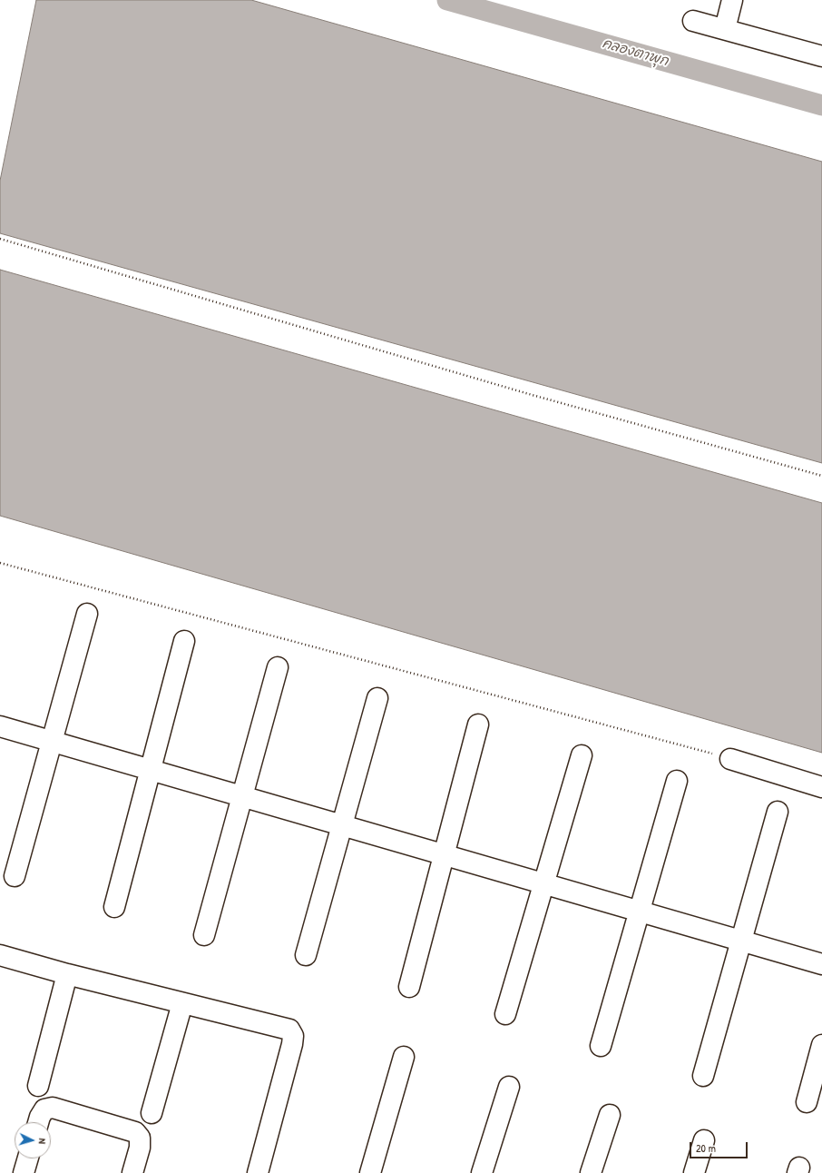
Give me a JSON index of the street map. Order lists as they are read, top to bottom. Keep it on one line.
{"water":["คลองตาพุก"],"scale_bar":"20 m","north":"right"}
